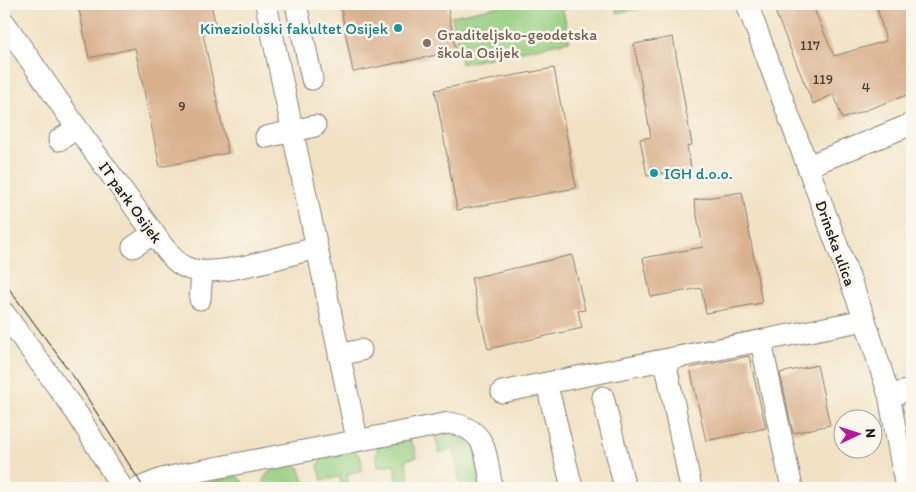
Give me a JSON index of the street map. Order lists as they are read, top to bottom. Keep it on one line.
{"streets":{"street":["IT park Osijek","Drinska ulica"]},"places":["Kineziološki fakultet Osijek","Graditeljsko-geodetska škola Osijek","IGH d.o.o."],"house_numbers":["117","119","4","9"],"north":"right"}
